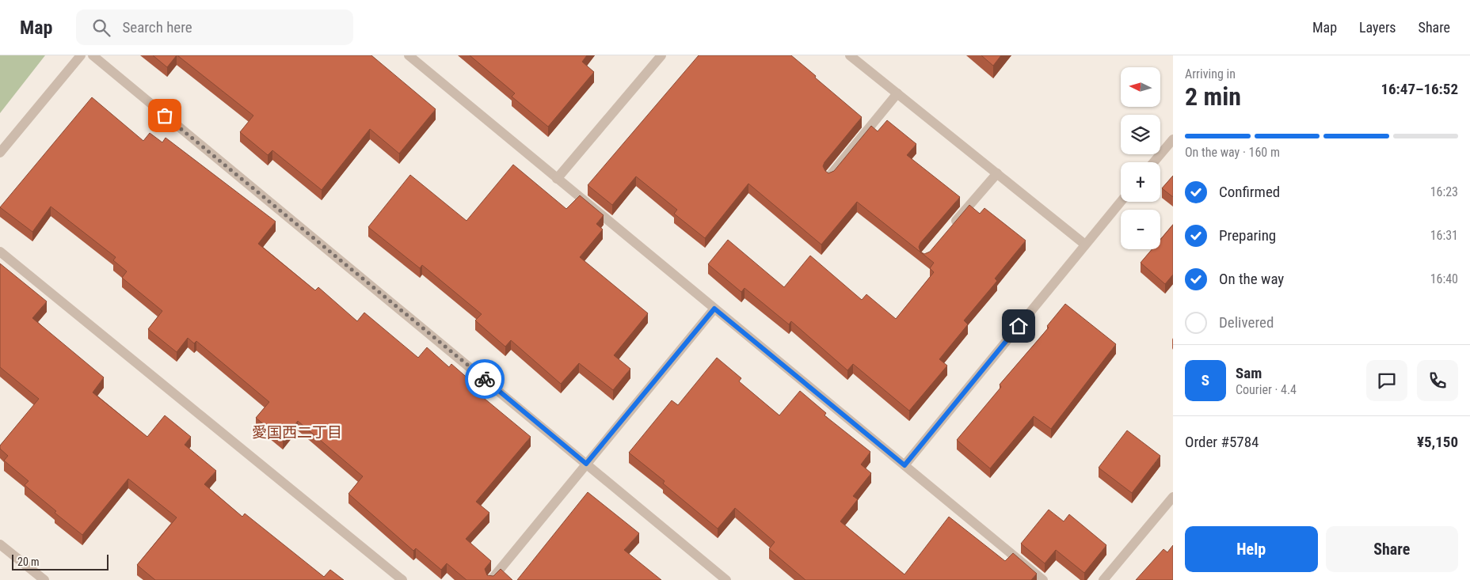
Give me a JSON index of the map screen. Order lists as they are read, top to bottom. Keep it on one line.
{"districts":["愛国西二丁目"],"scale_bar":"20 m","north":"left","page":{"header":"Map","search":"Search here","nav":["Map","Layers","Share"],"heading":["2 min","Arriving in","16:47–16:52"],"panel":["Sam","Courier · 4.4","Order #5784","¥5,150"],"map_buttons":["+","−"],"bar":"On the way · 160 m","list":[["Confirmed","16:23"],["Preparing","16:31"],["On the way","16:40"],"Delivered"],"round":"S","buttons":["Help","Share"],"scale":"20 m"}}
